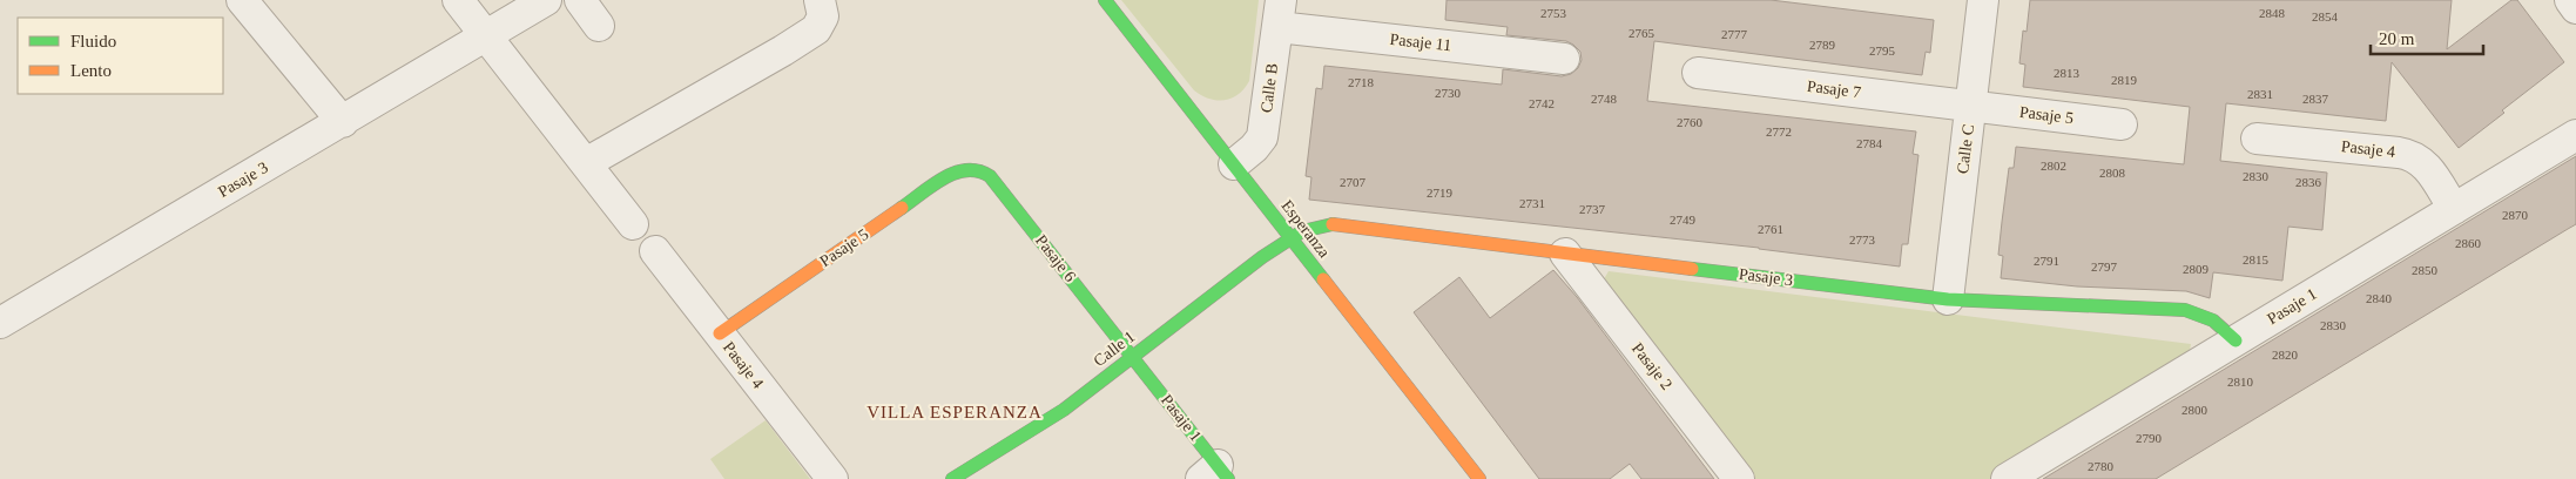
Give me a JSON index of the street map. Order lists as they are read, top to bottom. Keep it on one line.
{"streets":{"street":["Pasaje 11","Calle B","Pasaje 7","Pasaje 5","Calle C","Pasaje 4","Pasaje 3","Esperanza","Pasaje 6","Pasaje 1","Calle 1","Pasaje 2"]},"crossings":[["Pasaje 11","Calle B"],["Calle B","Esperanza"],["Pasaje 7","Pasaje 5"],["Pasaje 7","Calle C"],["Pasaje 5","Calle C"],["Pasaje 5","Pasaje 4"],["Pasaje 5","Pasaje 6"],["Calle C","Pasaje 3"],["Pasaje 4","Pasaje 1"],["Pasaje 3","Esperanza"],["Pasaje 3","Pasaje 1"],["Pasaje 3","Calle 1"],["Pasaje 3","Pasaje 2"],["Esperanza","Calle 1"],["Pasaje 6","Pasaje 1"],["Pasaje 6","Calle 1"],["Pasaje 1","Calle 1"]],"districts":["VILLA ESPERANZA"],"house_numbers":["2753","2848","2854","2765","2777","2789","2795","2813","2819","2718","2730","2831","2748","2837","2742","2760","2772","2784","2802","2808","2830","2707","2836","2719","2731","2737","2870","2749","2761","2773","2860","2815","2791","2797","2809","2850","2840","2830","2820","2810","2800","2790","2780"],"legend":["Fluido","Lento"],"scale_bar":"20 m"}
